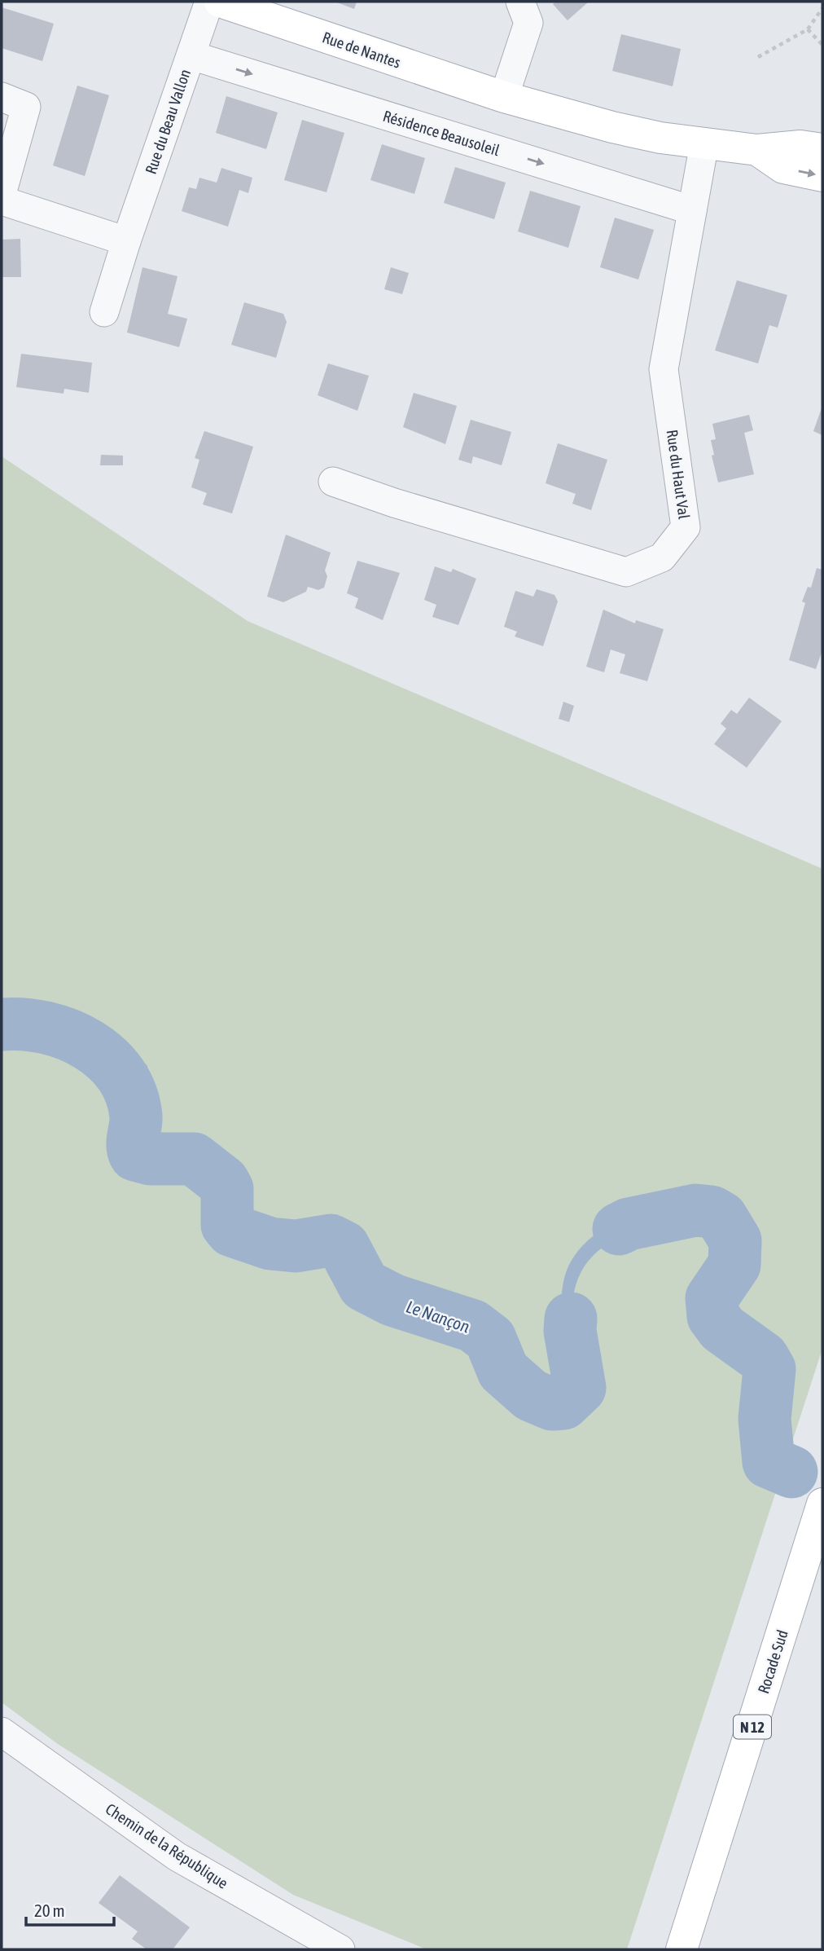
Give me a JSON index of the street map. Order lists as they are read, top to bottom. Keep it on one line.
{"streets":{"main road":["Rue de Nantes","Rocade Sud","N 12"],"street":["Rue du Beau Vallon","Résidence Beausoleil","Rue du Haut Val","Chemin de la République"]},"crossings":[["Rue de Nantes","Rue du Haut Val"],["Rue du Beau Vallon","Résidence Beausoleil"],["Résidence Beausoleil","Rue du Haut Val"]],"one_way":["Résidence Beausoleil"],"water":["Le Nançon"],"scale_bar":"20 m"}
